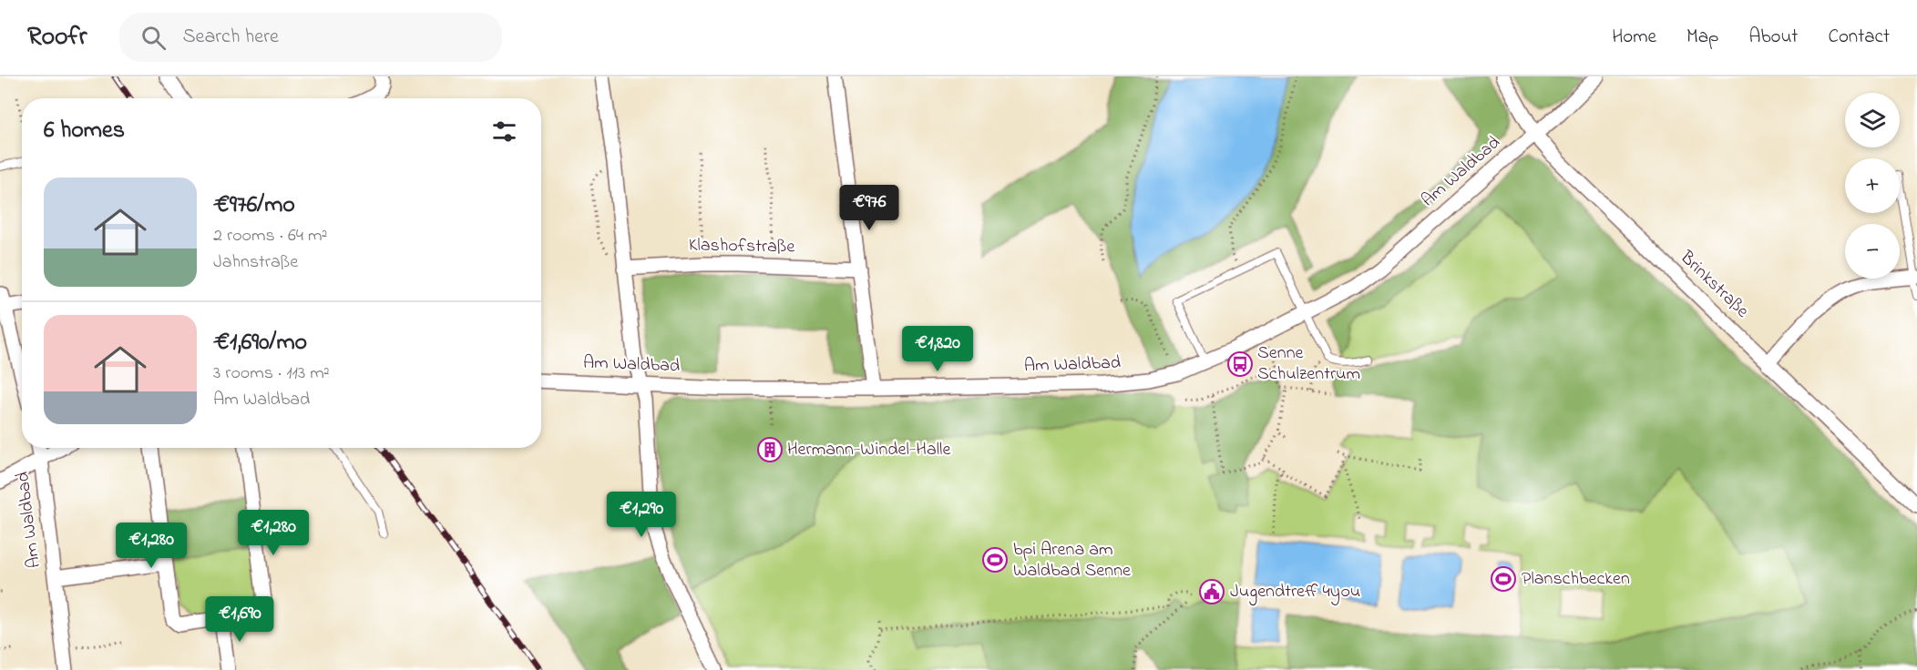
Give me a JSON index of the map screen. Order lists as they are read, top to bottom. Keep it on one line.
{"streets":{"street":["Am Waldbad","Klashofstraße","Brinkstraße"]},"crossings":[["Am Waldbad","Brinkstraße"]],"places":{"bus stop":["Senne Schulzentrum"],"building":["Hermann-Windel-Halle"],"sports":["bpi Arena am Waldbad Senne","Planschbecken"],"public building":["Jugendtreff 4you"]},"page":{"header":"Roofr","search":"Search here","nav":["Home","Map","About","Contact"],"map_buttons":["+","−"],"heading":"6 homes","list":[{"name":"€976/mo","note":"2 rooms · 64 m² · Jahnstraße"},{"name":"€1,690/mo","note":"3 rooms · 113 m² · Am Waldbad"}],"price":["€976","€1,820","€1,290","€1,280","€1,280","€1,690"]}}
